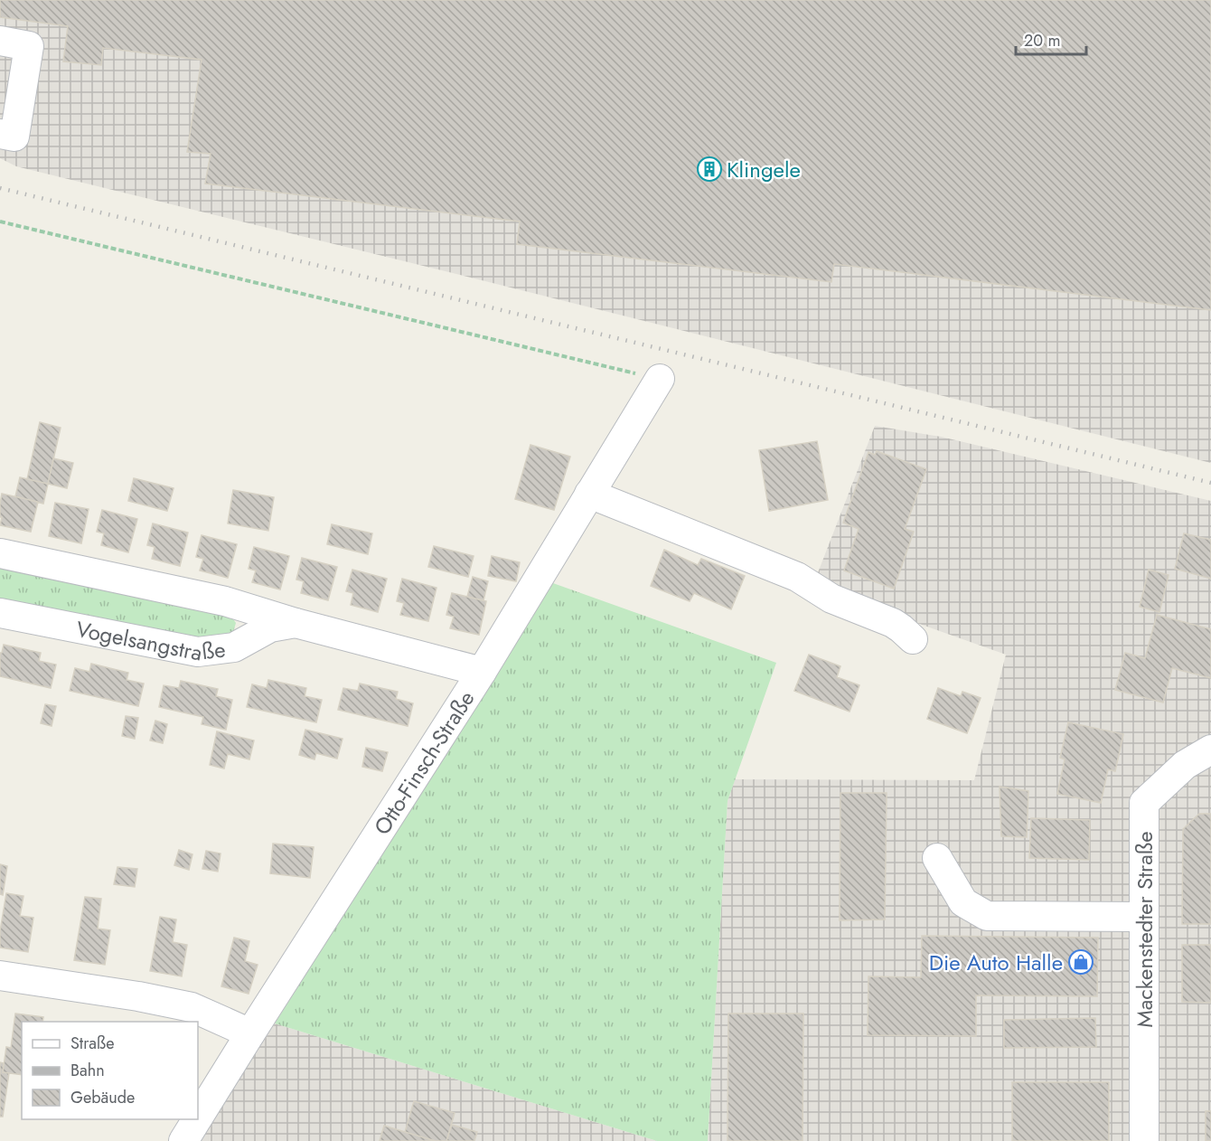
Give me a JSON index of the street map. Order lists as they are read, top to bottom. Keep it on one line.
{"streets":{"street":["Vogelsangstraße","Otto-Finsch-Straße","Mackenstedter Straße"]},"crossings":[["Vogelsangstraße","Otto-Finsch-Straße"]],"places":{"building":["Klingele"],"shop":["Die Auto Halle"]},"legend":["Straße","Bahn","Gebäude"],"scale_bar":"20 m"}
